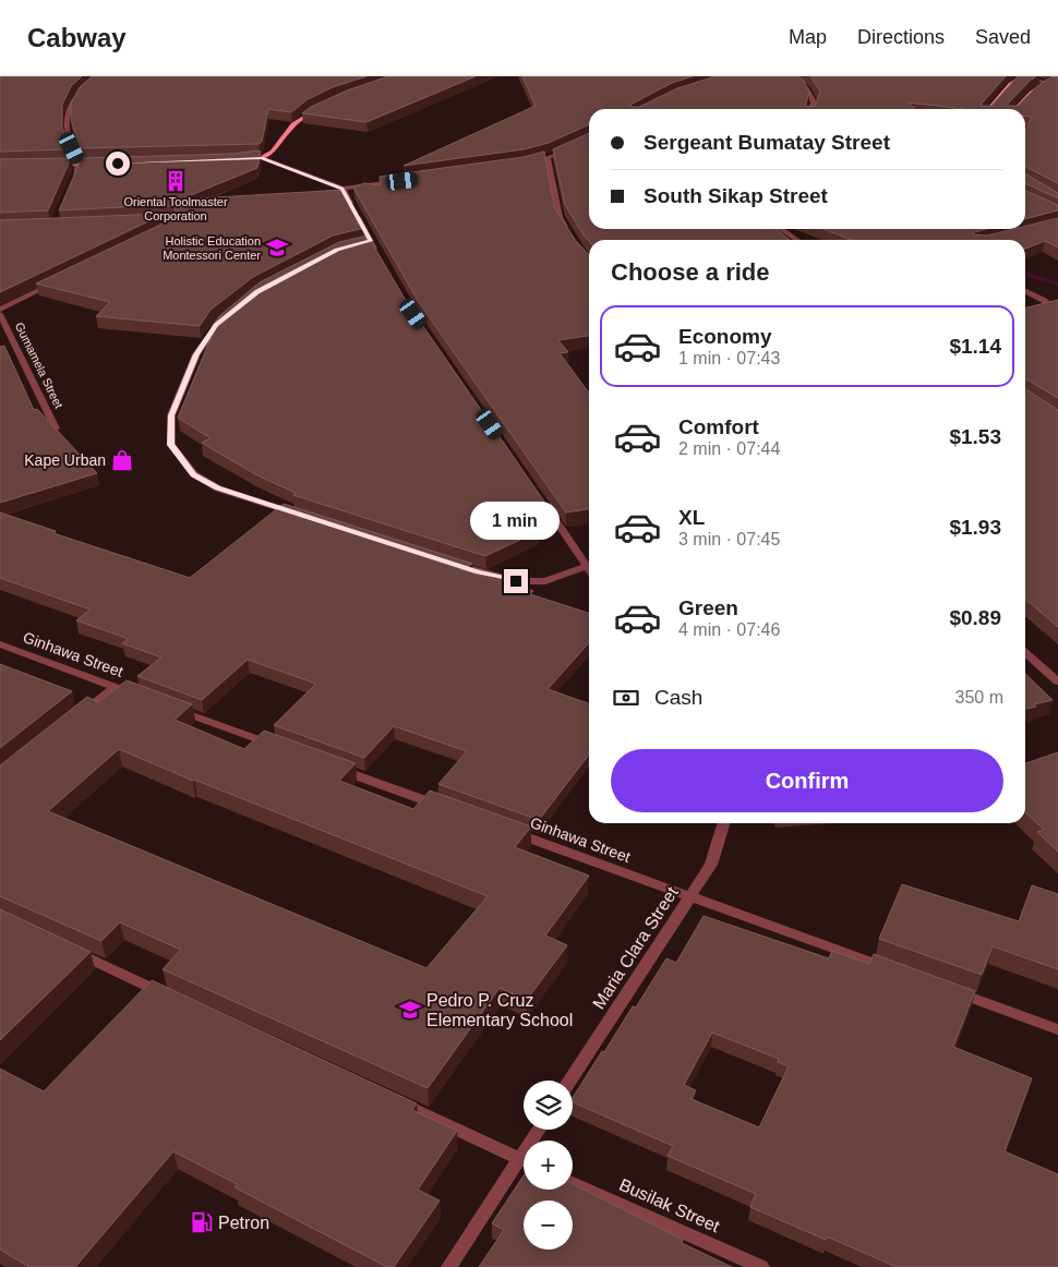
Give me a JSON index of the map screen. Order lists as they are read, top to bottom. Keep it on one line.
{"streets":{"street":["Gumamela Street","Ginhawa Street","Maria Clara Street","Busilak Street"]},"crossings":[["Ginhawa Street","Maria Clara Street"]],"places":{"building":["Oriental Toolmaster Corporation"],"school or university":["Holistic Education Montessori Center","Pedro P. Cruz Elementary School"],"shop":["Kape Urban"],"fuel station":["Petron"]},"page":{"header":"Cabway","nav":["Map","Directions","Saved"],"banner":["Sergeant Bumatay Street","South Sikap Street"],"heading":"Choose a ride","list":[{"name":"Economy","note":"1 min · 07:43","value":"$1.14"},{"name":"Comfort","note":"2 min · 07:44","value":"$1.53"},{"name":"XL","note":"3 min · 07:45","value":"$1.93"},{"name":"Green","note":"4 min · 07:46","value":"$0.89"}],"bubble":"1 min","pay":["Cash","350 m"],"buttons":"Confirm","map_buttons":["+","−"]}}
